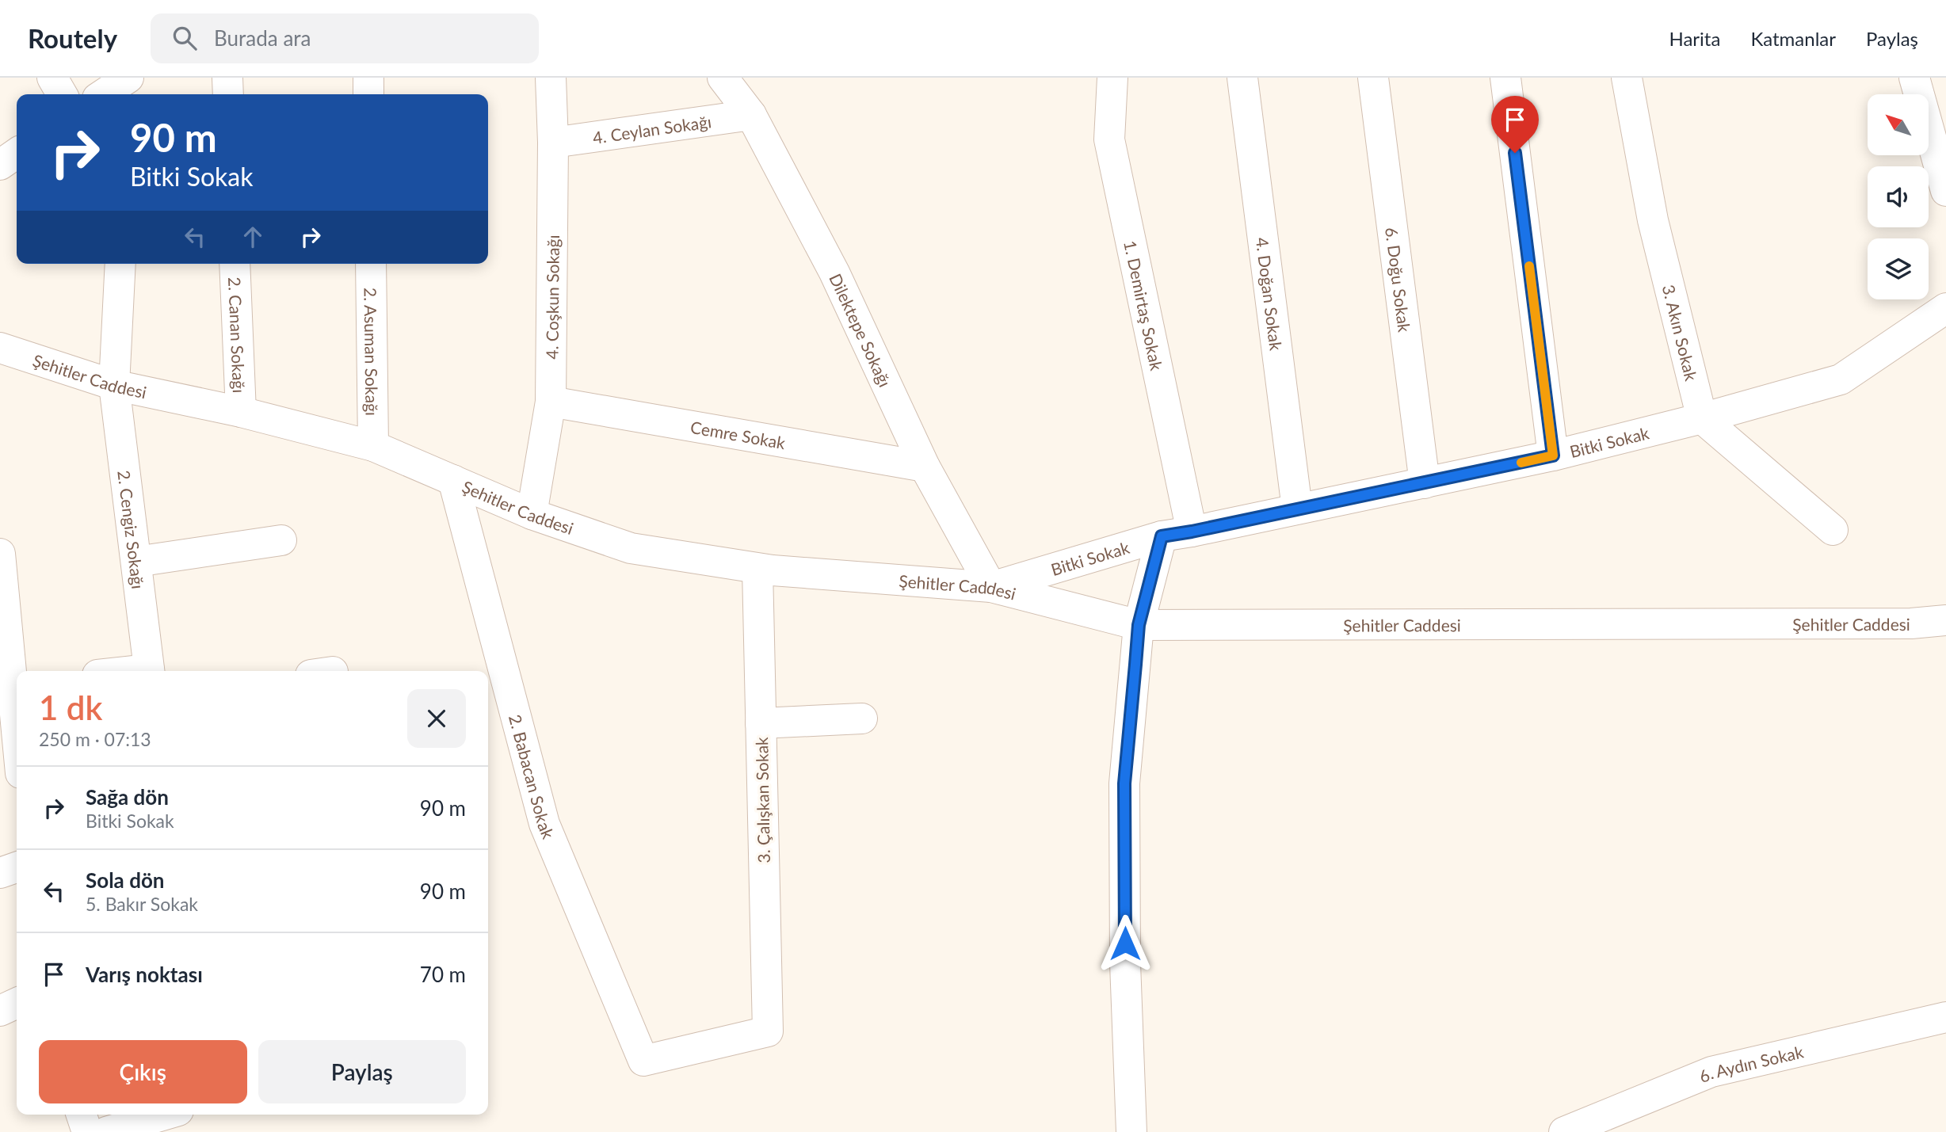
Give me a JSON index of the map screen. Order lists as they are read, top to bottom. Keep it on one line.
{"streets":{"street":["4. Ceylan Sokağı","6. Doğu Sokak","4. Doğan Sokak","4. Coşkun Sokağı","1. Demirtaş Sokak","Dilektepe Sokağı","3. Akın Sokak","2. Canan Sokağı","2. Asuman Sokağı","Şehitler Caddesi","Cemre Sokak","Bitki Sokak","2. Cengiz Sokağı","2. Babacan Sokak","3. Çalışkan Sokak","6. Aydın Sokak"]},"crossings":[["4. Ceylan Sokağı","4. Coşkun Sokağı"],["4. Ceylan Sokağı","Dilektepe Sokağı"],["6. Doğu Sokak","Bitki Sokak"],["4. Doğan Sokak","Bitki Sokak"],["4. Coşkun Sokağı","Şehitler Caddesi"],["4. Coşkun Sokağı","Cemre Sokak"],["1. Demirtaş Sokak","Bitki Sokak"],["Dilektepe Sokağı","Şehitler Caddesi"],["Dilektepe Sokağı","Cemre Sokak"],["Dilektepe Sokağı","Bitki Sokak"],["3. Akın Sokak","Bitki Sokak"],["2. Canan Sokağı","Şehitler Caddesi"],["2. Asuman Sokağı","Şehitler Caddesi"],["Şehitler Caddesi","Bitki Sokak"],["Şehitler Caddesi","2. Cengiz Sokağı"],["Şehitler Caddesi","2. Babacan Sokak"],["Şehitler Caddesi","3. Çalışkan Sokak"],["2. Babacan Sokak","3. Çalışkan Sokak"]],"north":"top left","page":{"header":"Routely","search":"Burada ara","nav":["Harita","Katmanlar","Paylaş"],"turn":["90 m","Bitki Sokak"],"heading":["1 dk","250 m · 07:13"],"list":[{"name":"Sağa dön","note":"Bitki Sokak","value":"90 m"},{"name":"Sola dön","note":"5. Bakır Sokak","value":"90 m"},{"name":"Varış noktası","value":"70 m"}],"buttons":["Çıkış","Paylaş"]}}
